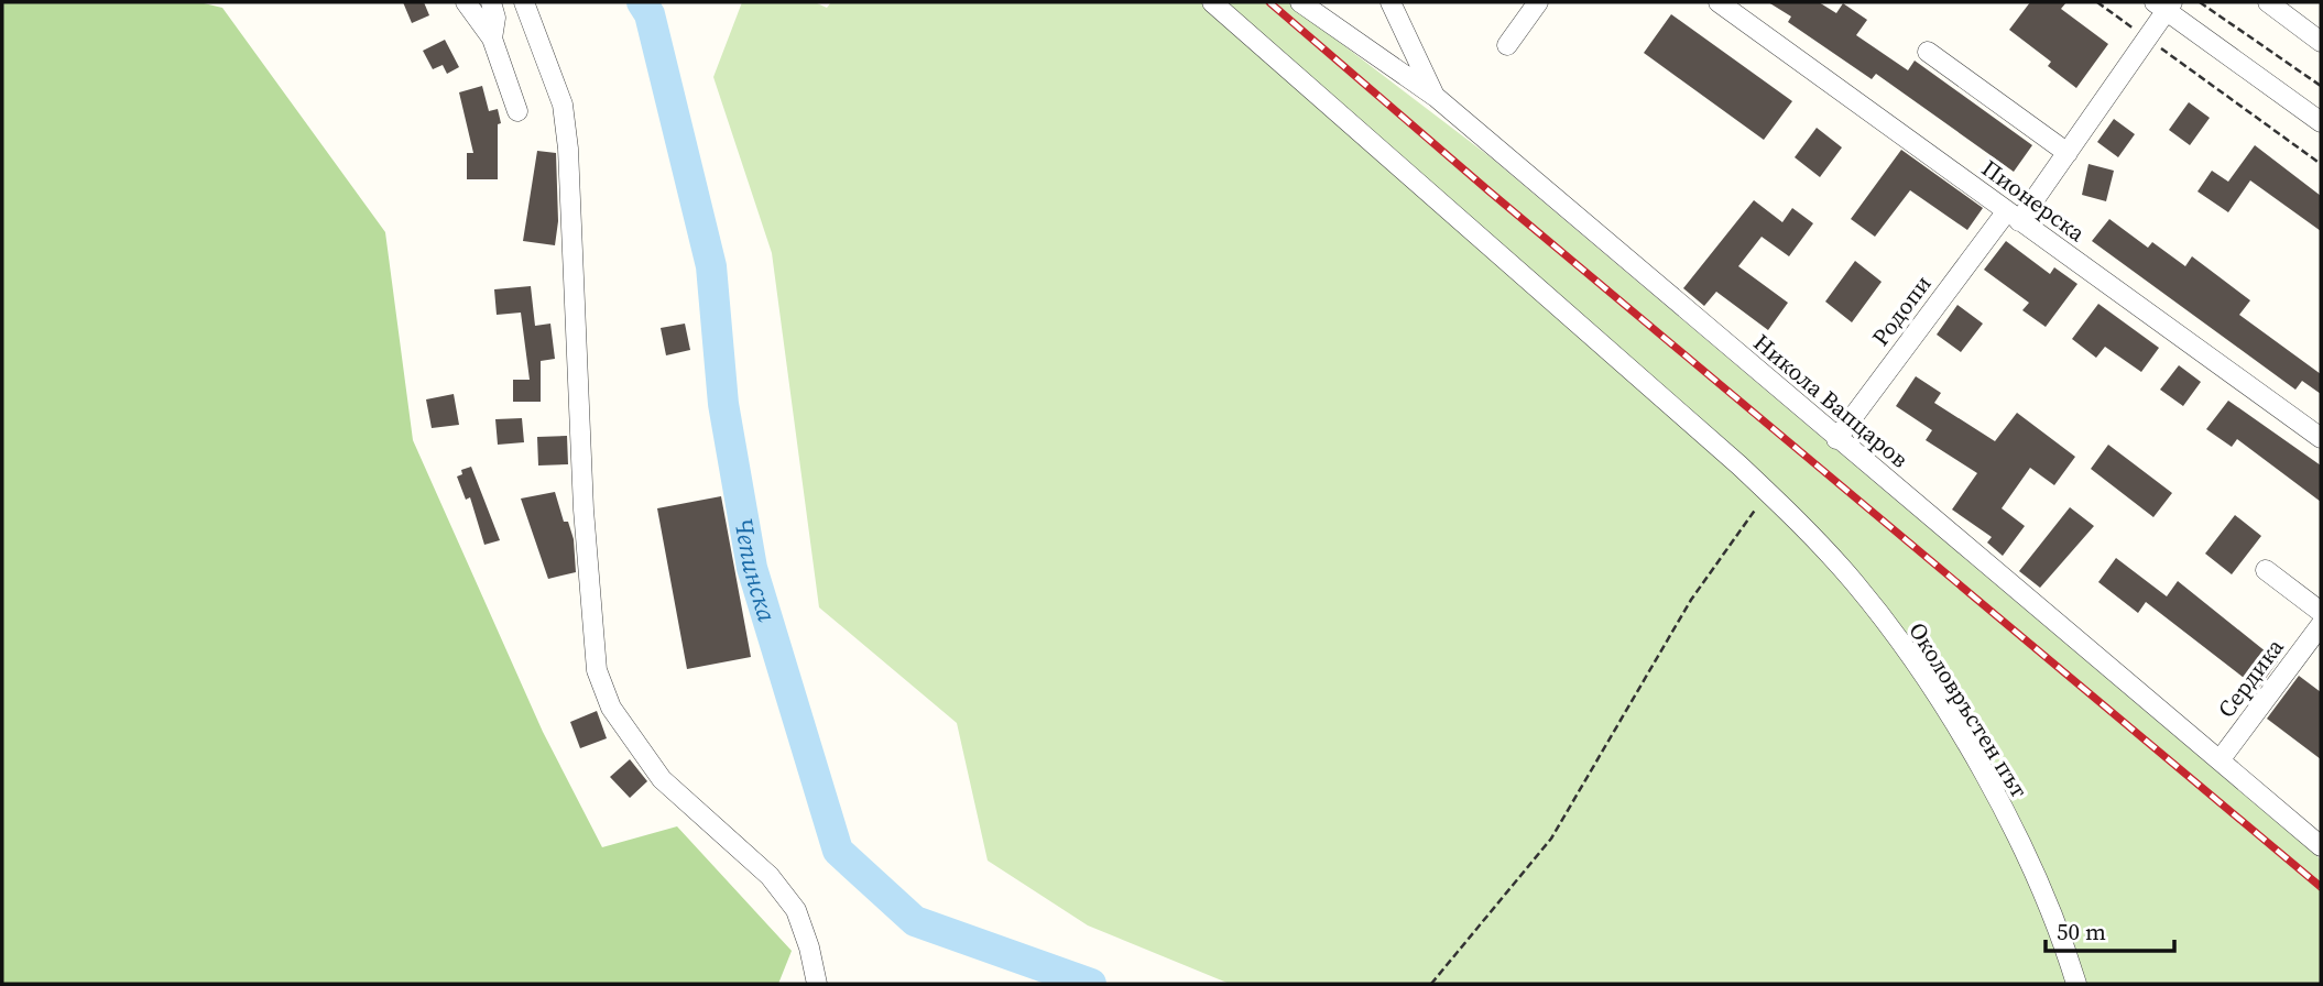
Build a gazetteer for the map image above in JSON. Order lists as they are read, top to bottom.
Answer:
{
  "streets": {
    "street": [
      "Пионерска",
      "Родопи",
      "Никола Вапцаров",
      "Сердика",
      "Околовръстен път"
    ]
  },
  "crossings": [
    ["Пионерска", "Родопи"],
    ["Родопи", "Никола Вапцаров"],
    ["Никола Вапцаров", "Сердика"]
  ],
  "water": ["Чепинска"],
  "scale_bar": "50 m"
}
